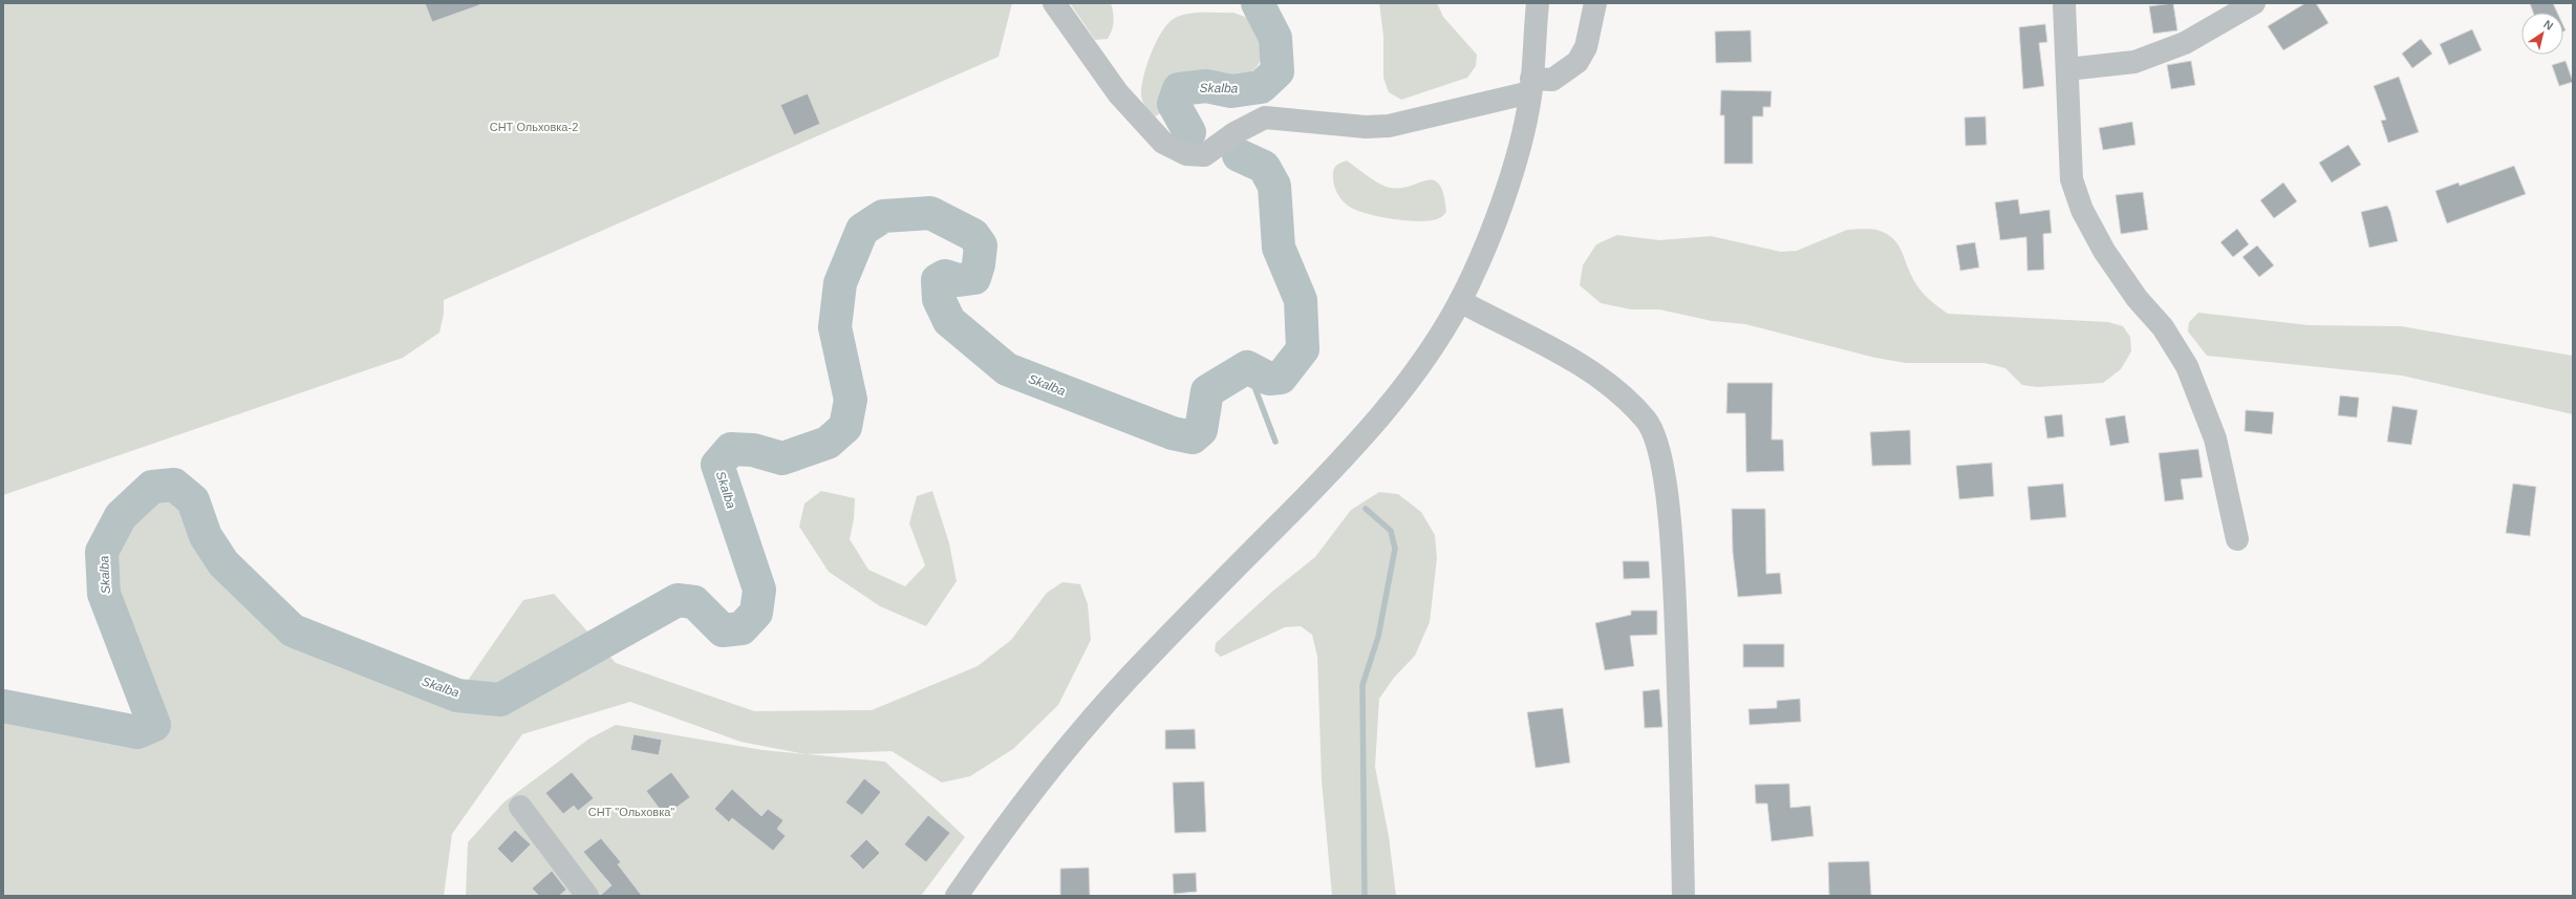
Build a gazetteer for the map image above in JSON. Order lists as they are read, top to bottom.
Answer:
{
  "water": ["Skalba"],
  "parks": ["СНТ Ольховка-2", "СНТ \"Ольховка\""],
  "north": "top right"
}
